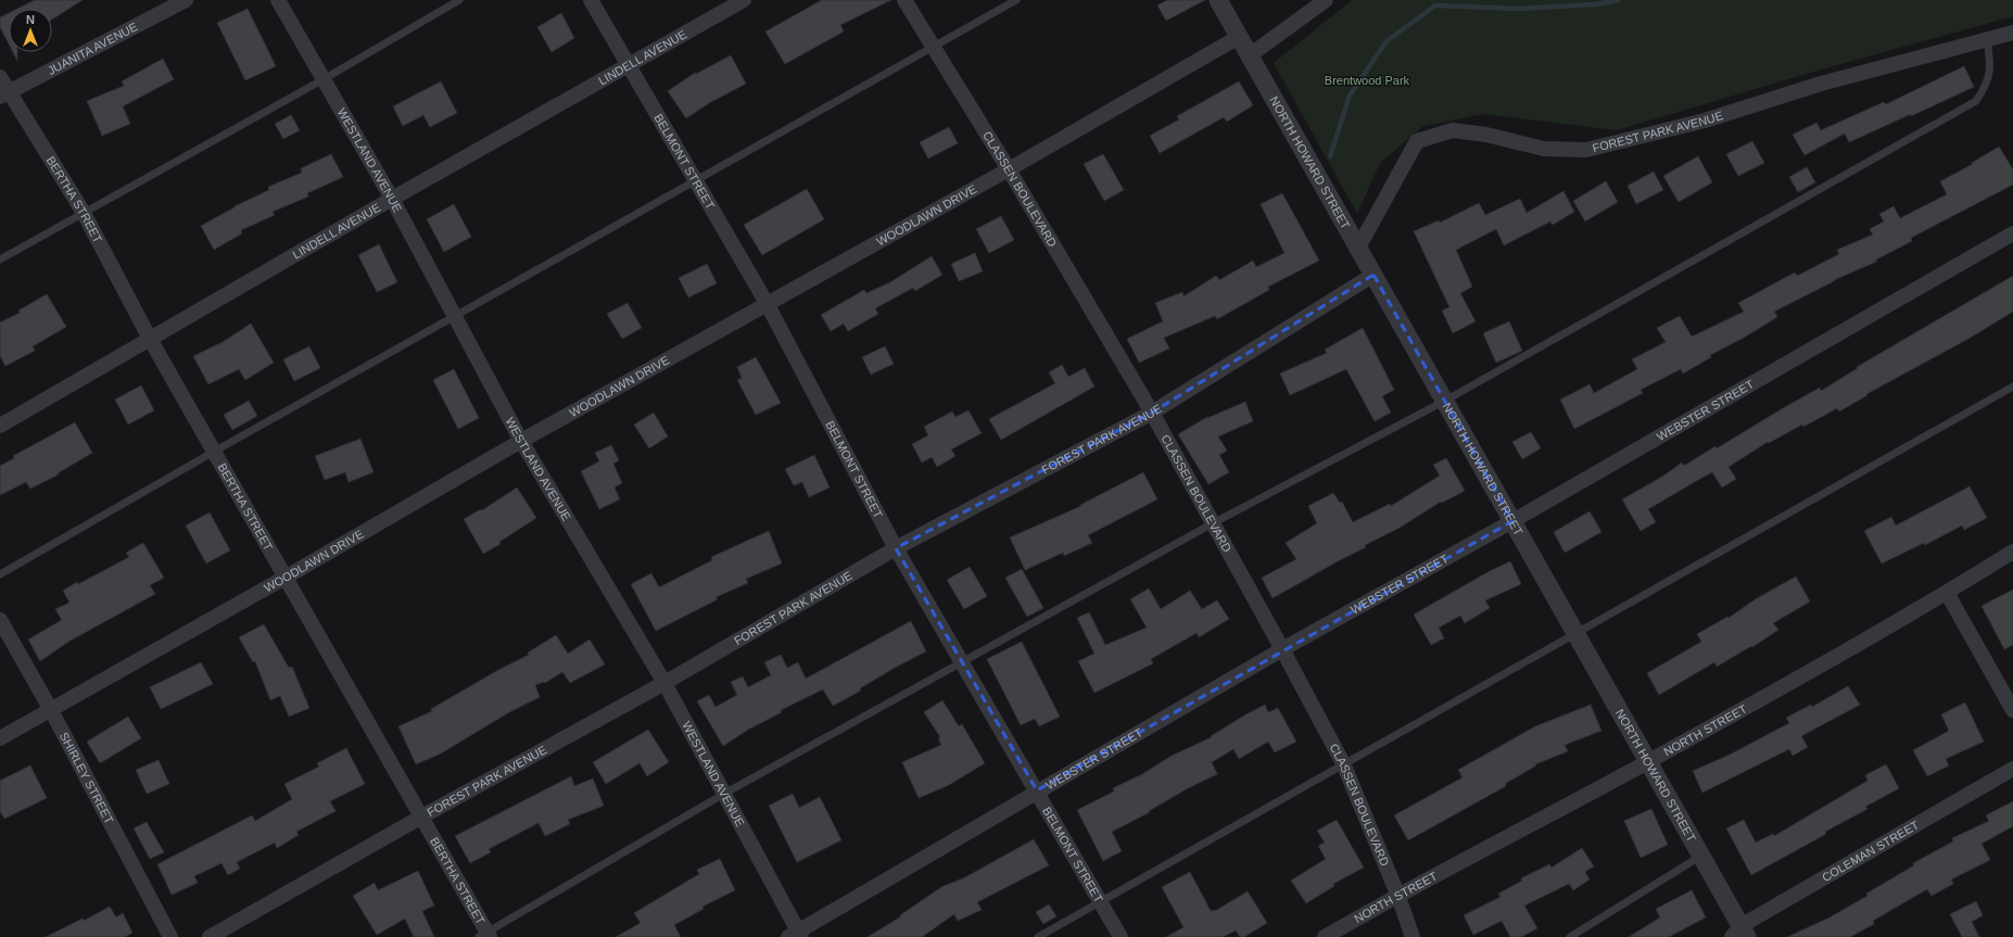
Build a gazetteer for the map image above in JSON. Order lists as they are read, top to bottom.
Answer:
{
  "streets": {
    "street": [
      "JUANITA AVENUE",
      "LINDELL AVENUE",
      "FOREST PARK AVENUE",
      "WESTLAND AVENUE",
      "BELMONT STREET",
      "NORTH HOWARD STREET",
      "CLASSEN BOULEVARD",
      "BERTHA STREET",
      "WOODLAWN DRIVE",
      "WEBSTER STREET",
      "NORTH STREET",
      "SHIRLEY STREET",
      "COLEMAN STREET"
    ]
  },
  "crossings": [
    ["JUANITA AVENUE", "BERTHA STREET"],
    ["LINDELL AVENUE", "WESTLAND AVENUE"],
    ["LINDELL AVENUE", "BELMONT STREET"],
    ["LINDELL AVENUE", "BERTHA STREET"],
    ["FOREST PARK AVENUE", "WESTLAND AVENUE"],
    ["FOREST PARK AVENUE", "BELMONT STREET"],
    ["FOREST PARK AVENUE", "NORTH HOWARD STREET"],
    ["FOREST PARK AVENUE", "CLASSEN BOULEVARD"],
    ["FOREST PARK AVENUE", "BERTHA STREET"],
    ["WESTLAND AVENUE", "WOODLAWN DRIVE"],
    ["WESTLAND AVENUE", "WEBSTER STREET"],
    ["BELMONT STREET", "WOODLAWN DRIVE"],
    ["BELMONT STREET", "WEBSTER STREET"],
    ["NORTH HOWARD STREET", "WOODLAWN DRIVE"],
    ["NORTH HOWARD STREET", "WEBSTER STREET"],
    ["NORTH HOWARD STREET", "NORTH STREET"],
    ["NORTH HOWARD STREET", "COLEMAN STREET"],
    ["CLASSEN BOULEVARD", "WOODLAWN DRIVE"],
    ["CLASSEN BOULEVARD", "WEBSTER STREET"],
    ["CLASSEN BOULEVARD", "NORTH STREET"],
    ["BERTHA STREET", "WOODLAWN DRIVE"],
    ["WOODLAWN DRIVE", "SHIRLEY STREET"]
  ],
  "parks": ["Brentwood Park"],
  "north": "top"
}
